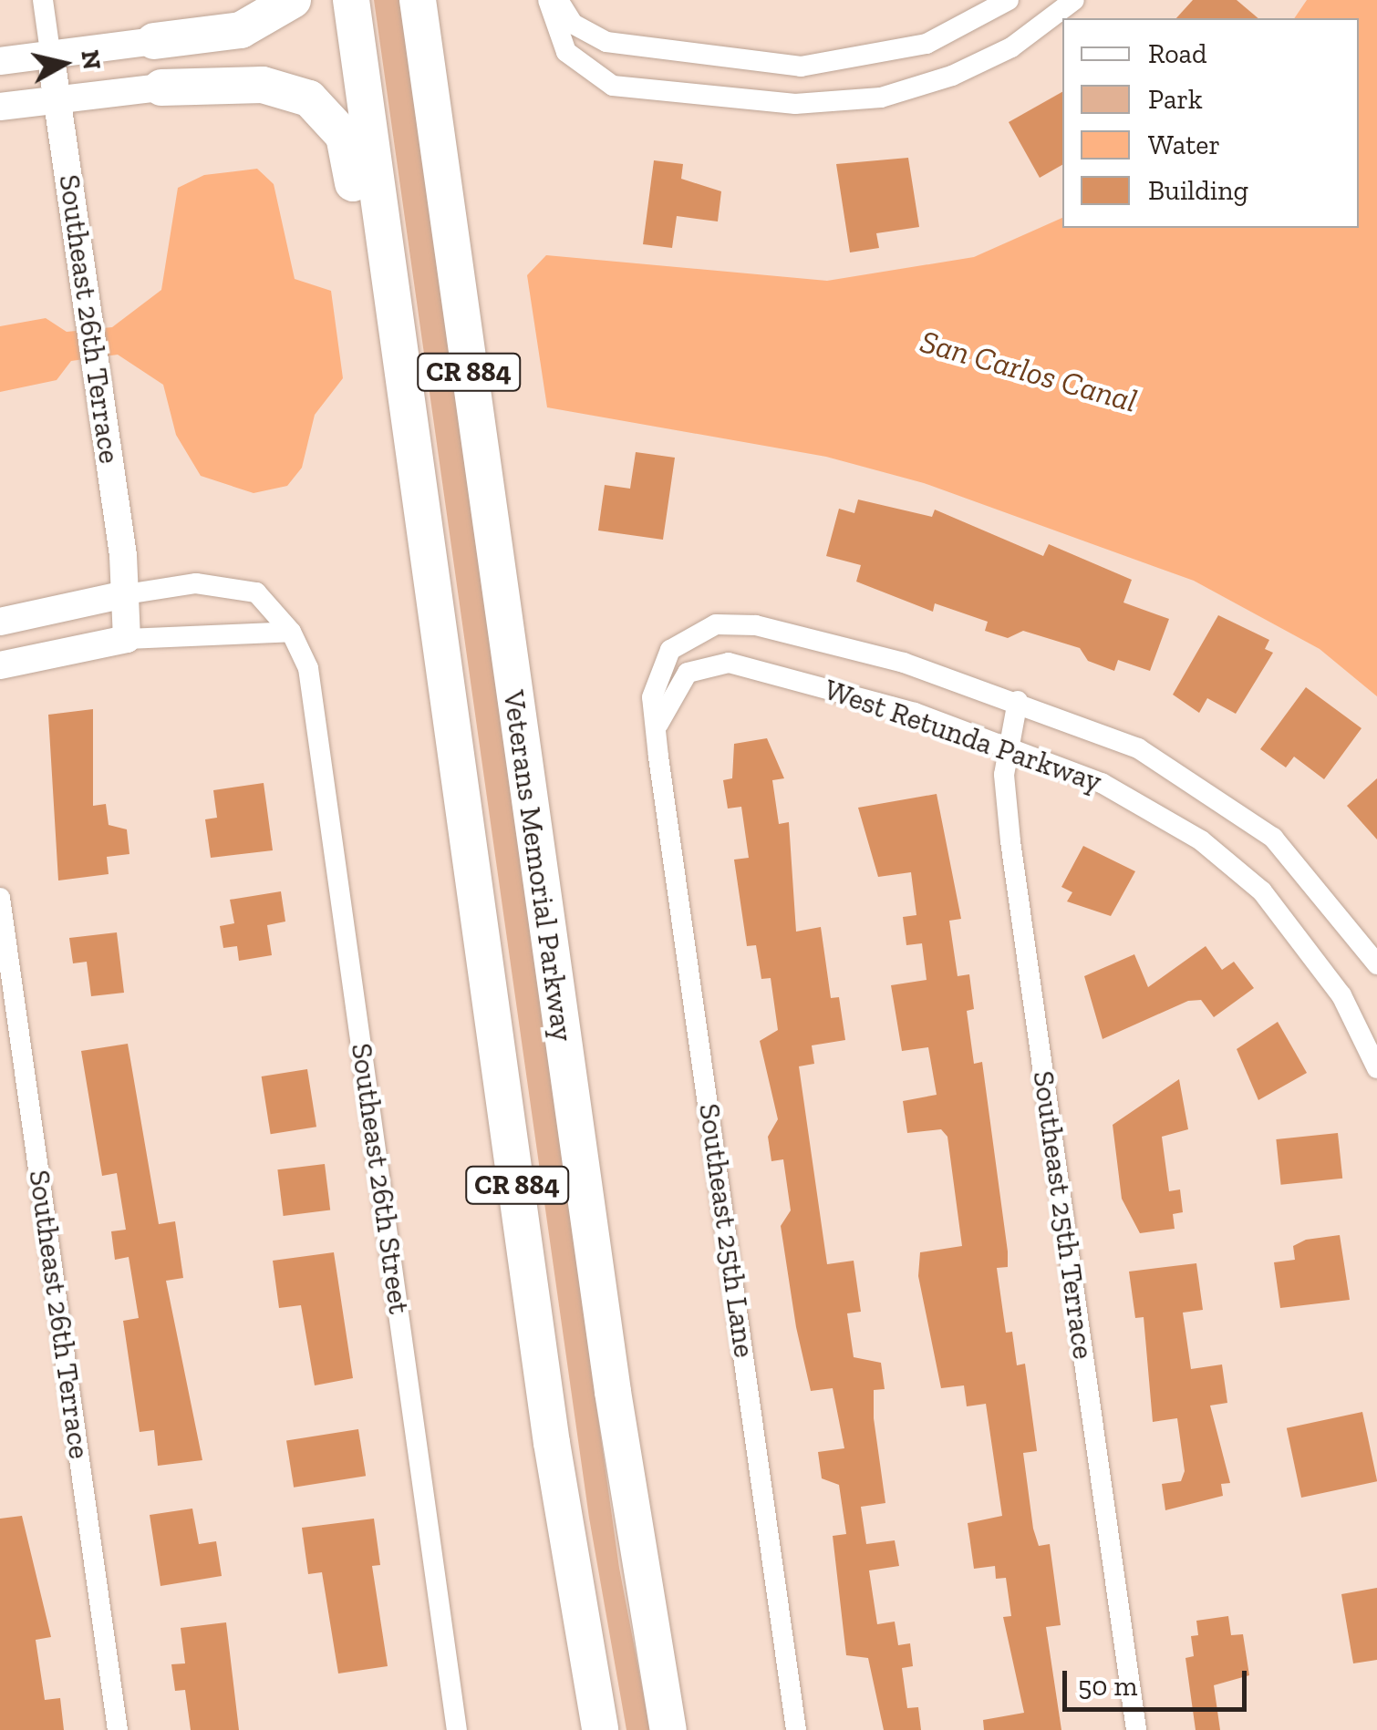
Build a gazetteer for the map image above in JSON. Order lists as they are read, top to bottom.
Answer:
{
  "streets": {
    "highway": ["CR 884", "Veterans Memorial Parkway"],
    "street": [
      "Southeast 26th Terrace",
      "West Retunda Parkway",
      "Southeast 26th Street",
      "Southeast 25th Terrace",
      "Southeast 25th Lane"
    ]
  },
  "crossings": [
    ["Southeast 26th Terrace", "Southeast 26th Street"],
    ["West Retunda Parkway", "Southeast 25th Terrace"],
    ["West Retunda Parkway", "Southeast 25th Lane"]
  ],
  "water": ["San Carlos Canal"],
  "legend": [
    "Road",
    "Park",
    "Water",
    "Building"
  ],
  "scale_bar": "50 m",
  "north": "right"
}
